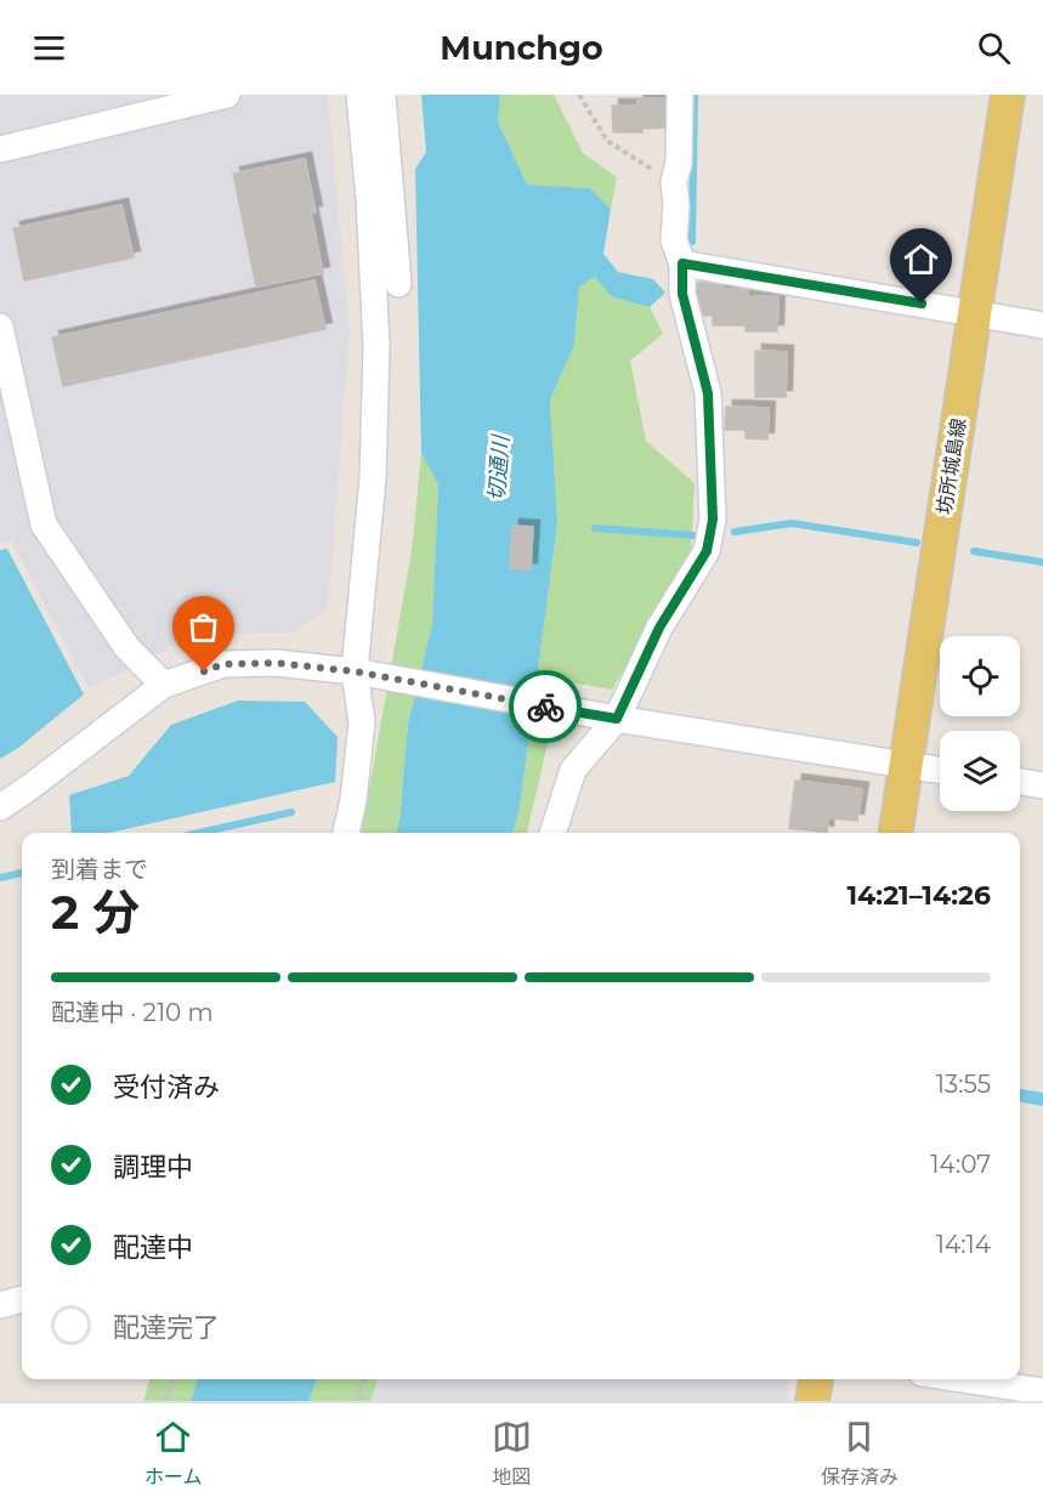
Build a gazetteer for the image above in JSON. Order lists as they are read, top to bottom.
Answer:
{
  "streets": {
    "main road": ["坊所城島線"]
  },
  "water": ["切通川"],
  "page": {
    "header": "Munchgo",
    "heading": ["2 分", "到着まで", "14:21–14:26"],
    "bar": "配達中 · 210 m",
    "list": [
      ["受付済み", "13:55"],
      ["調理中", "14:07"],
      ["配達中", "14:14"],
      "配達完了"
    ],
    "tabs": ["ホーム", "地図", "保存済み"]
  }
}
